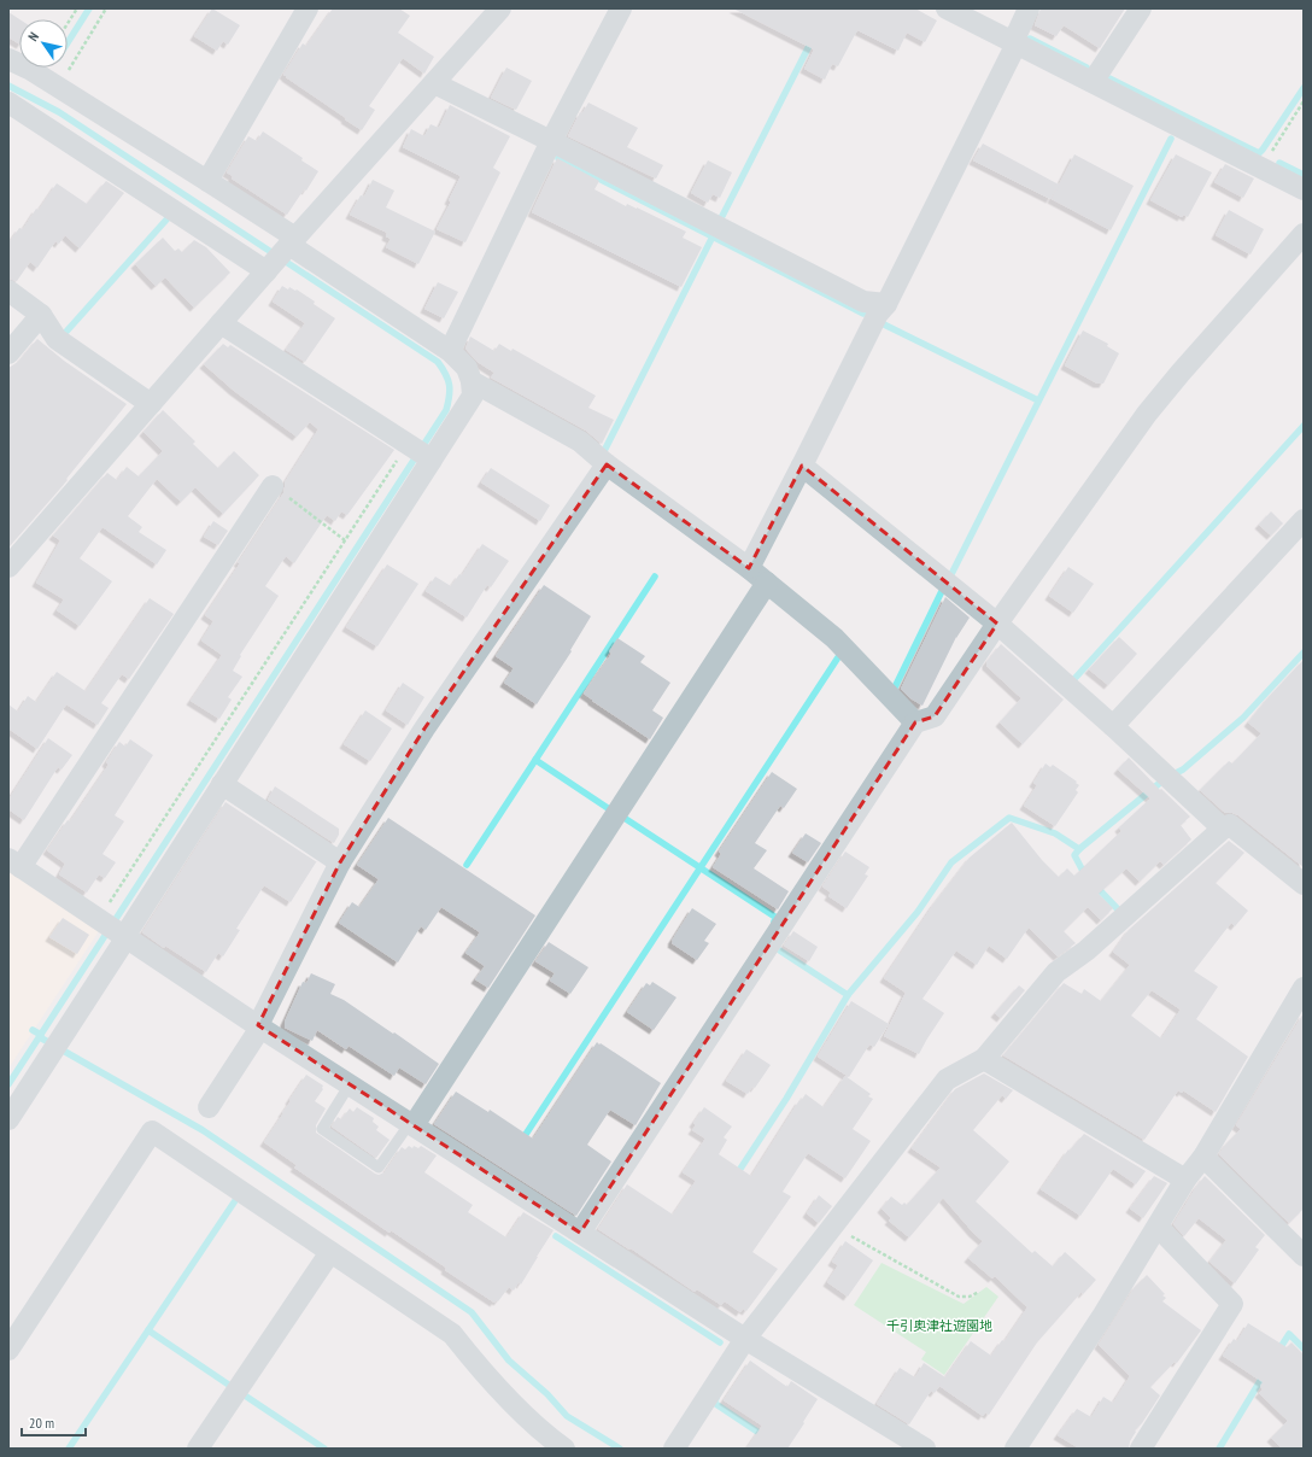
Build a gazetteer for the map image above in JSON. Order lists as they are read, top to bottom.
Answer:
{
  "parks": ["千引奥津社遊園地"],
  "scale_bar": "20 m",
  "north": "top left"
}
